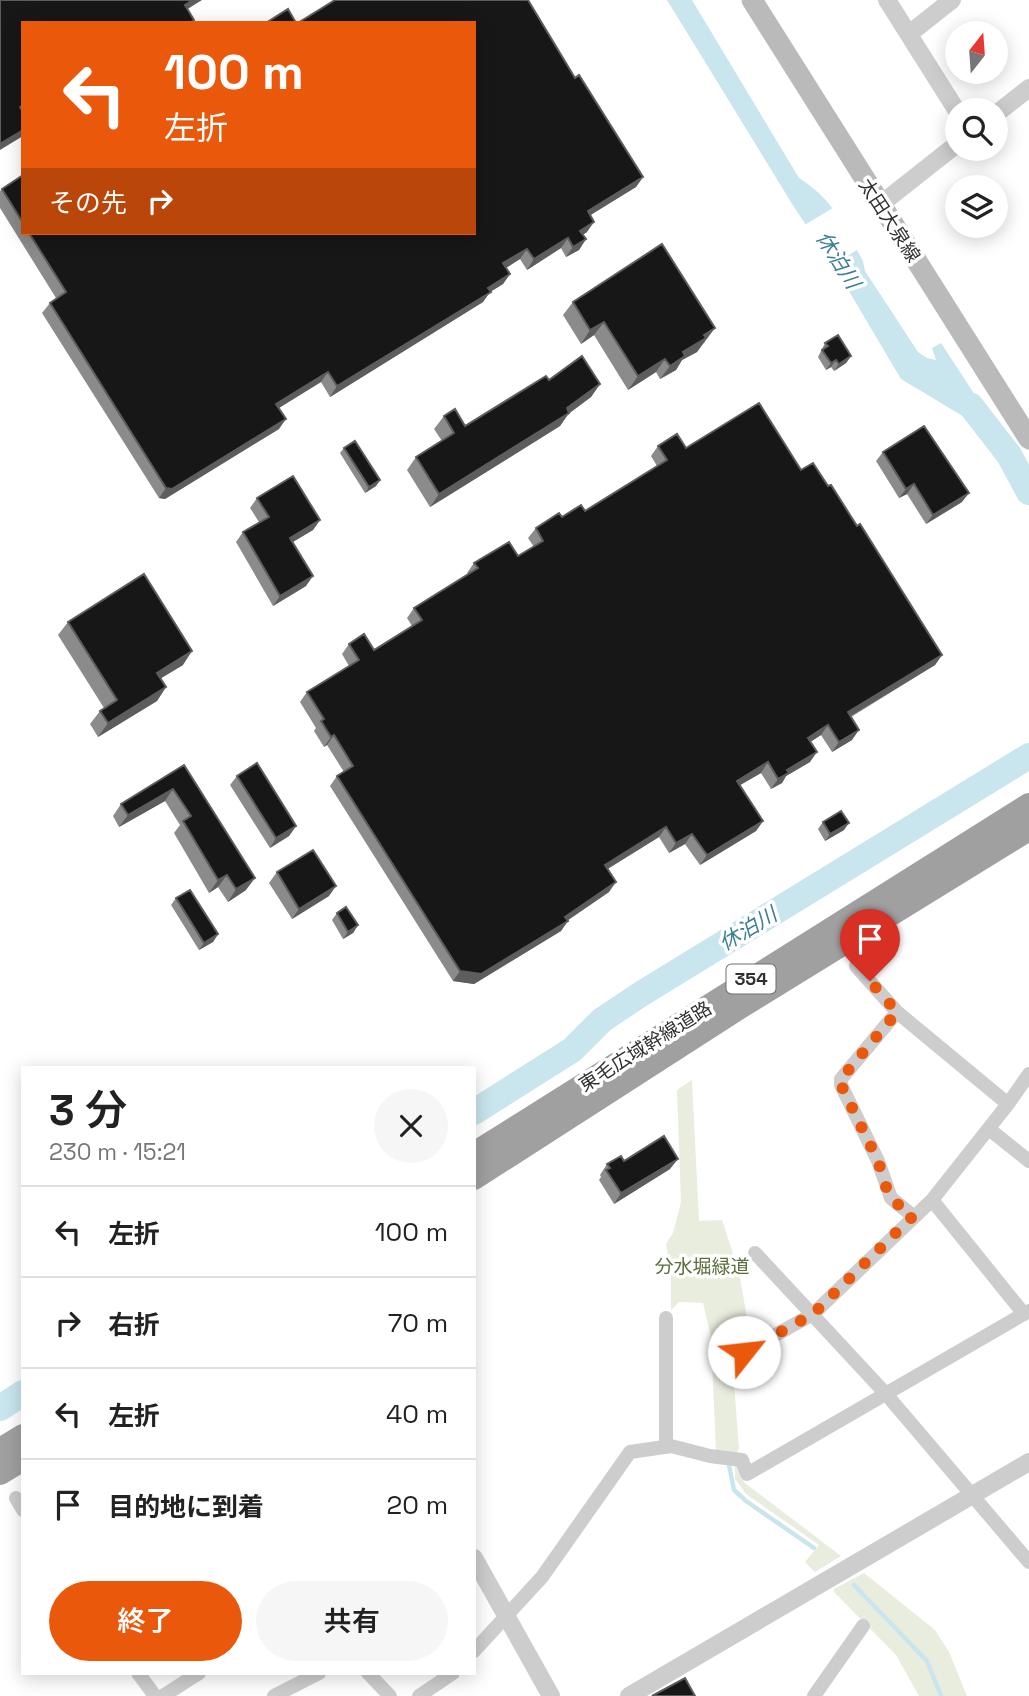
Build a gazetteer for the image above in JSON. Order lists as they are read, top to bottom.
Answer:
{
  "streets": {
    "highway": ["354", "東毛広域幹線道路"],
    "main road": ["太田大泉線"]
  },
  "water": ["休泊川"],
  "parks": ["分水堀緑道"],
  "north": "top",
  "page": {
    "turn": ["100 m", "左折"],
    "then": "その先",
    "heading": ["3 分", "230 m · 15:21"],
    "list": [
      {
        "name": "左折",
        "value": "100 m"
      },
      {
        "name": "右折",
        "value": "70 m"
      },
      {
        "name": "左折",
        "value": "40 m"
      },
      {
        "name": "目的地に到着",
        "value": "20 m"
      }
    ],
    "buttons": ["終了", "共有"]
  }
}
